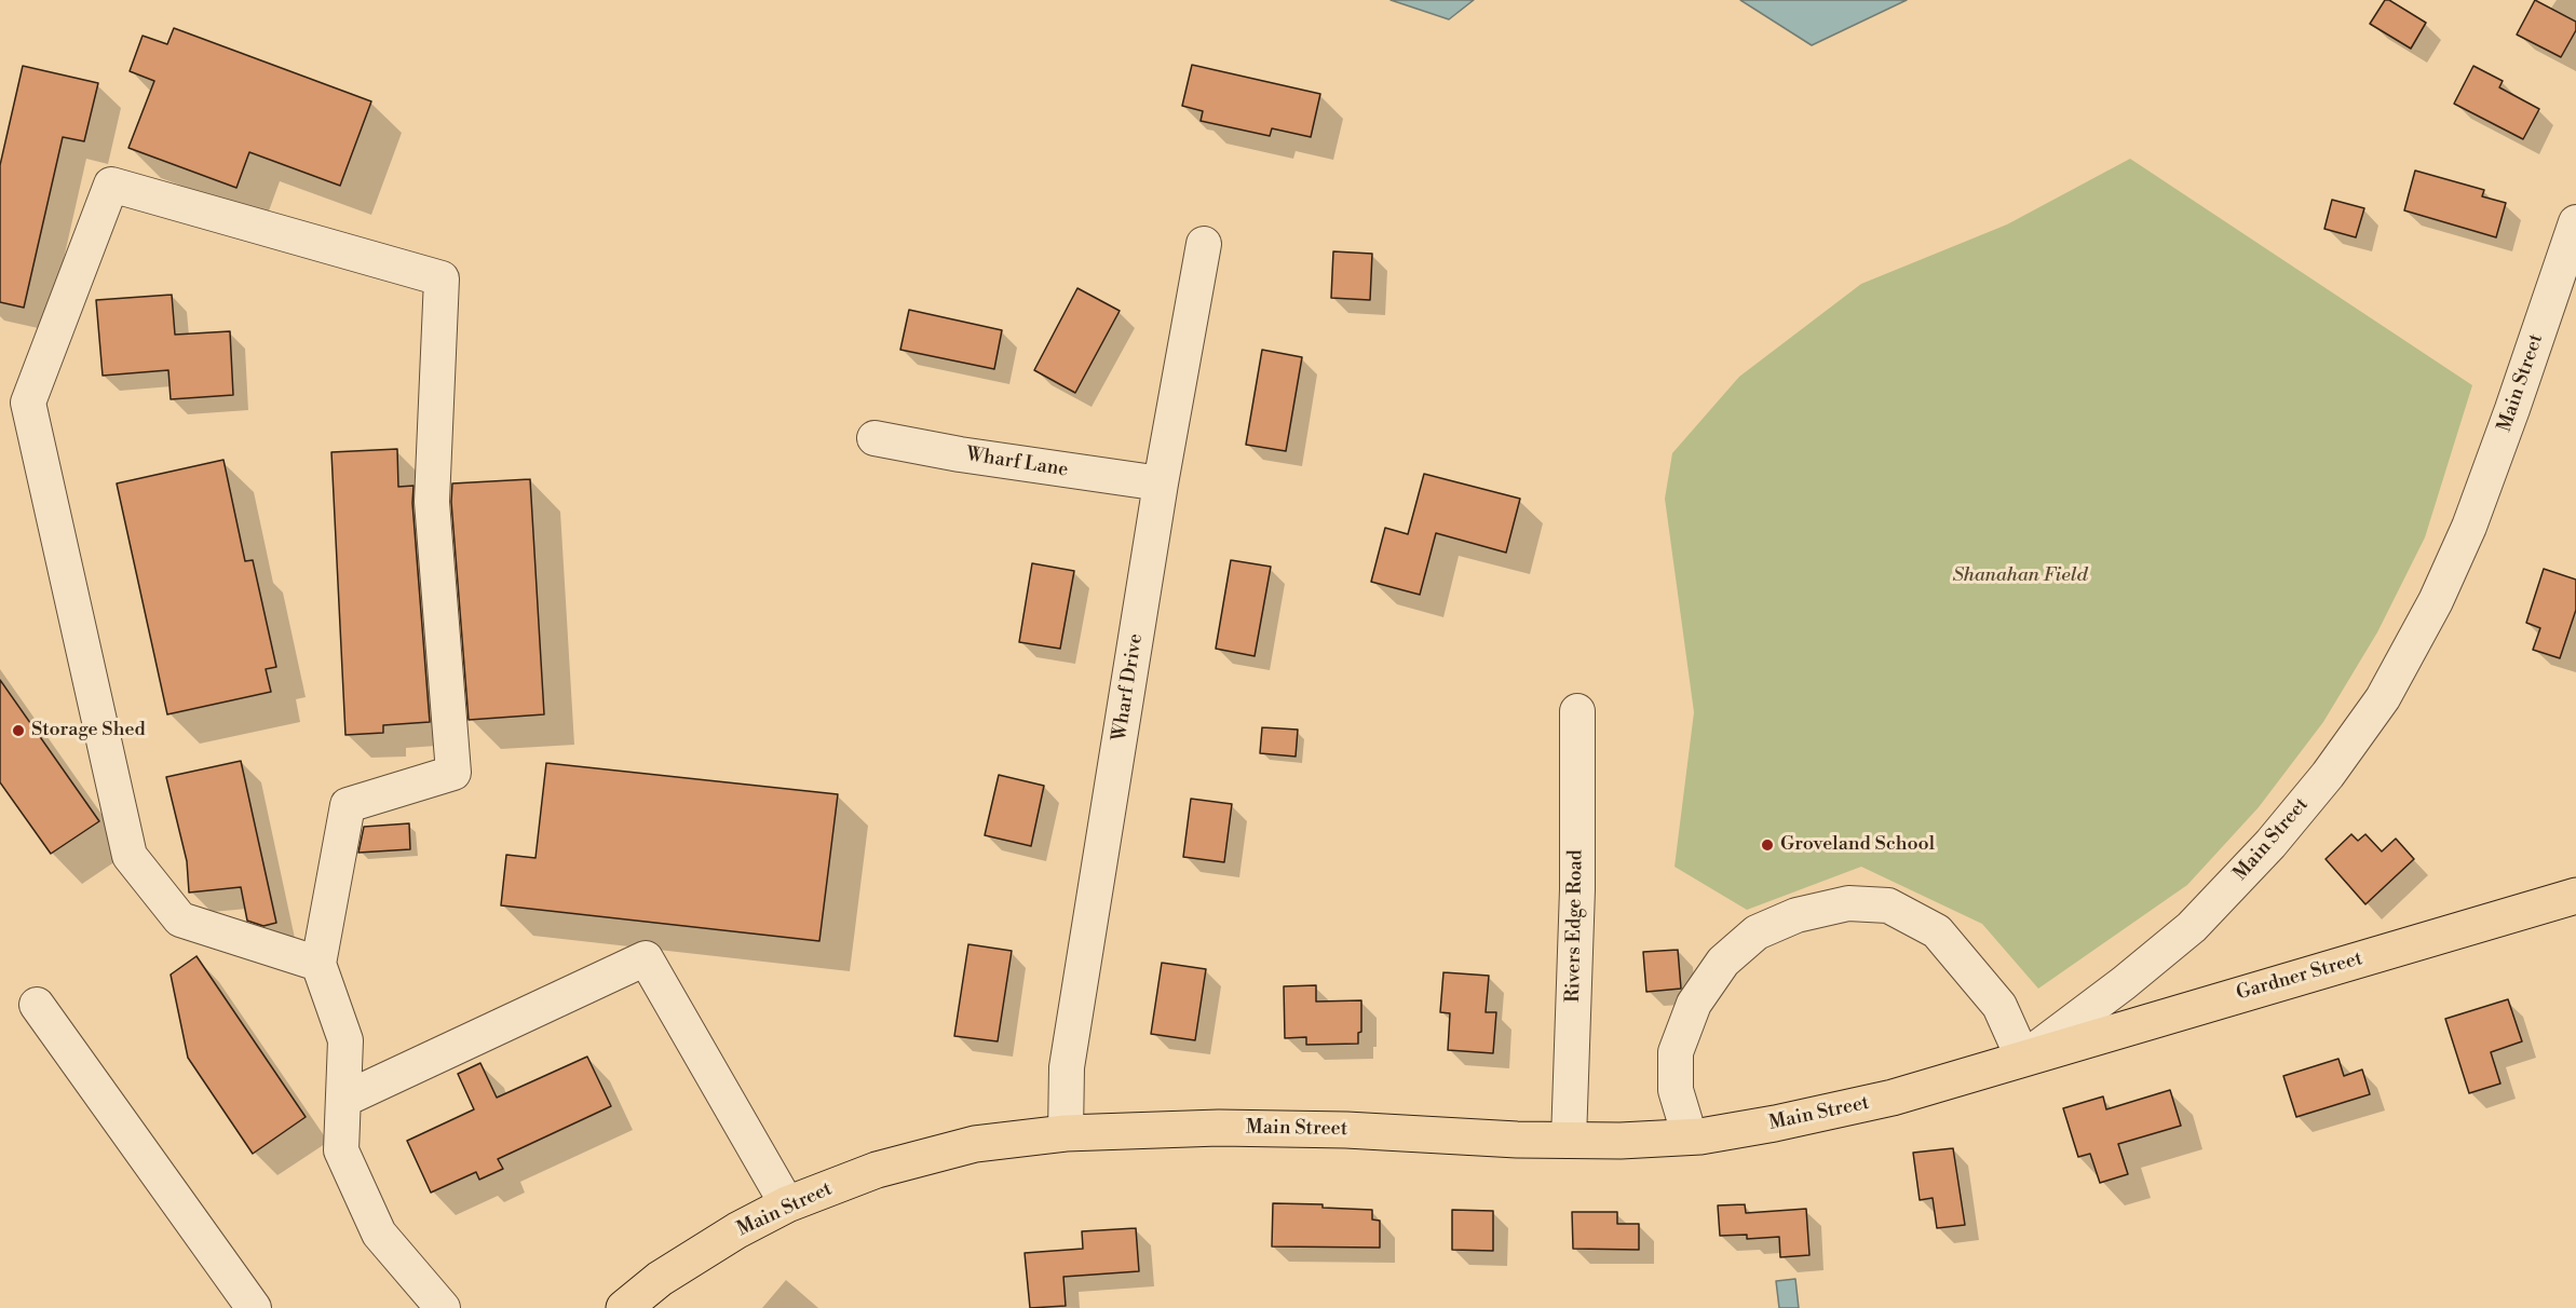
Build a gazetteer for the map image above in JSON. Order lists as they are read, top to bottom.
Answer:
{
  "streets": {
    "main road": ["Main Street", "Gardner Street"],
    "street": ["Wharf Lane", "Wharf Drive", "Rivers Edge Road"]
  },
  "crossings": [
    ["Main Street", "Wharf Drive"],
    ["Main Street", "Rivers Edge Road"],
    ["Main Street", "Gardner Street"],
    ["Wharf Lane", "Wharf Drive"]
  ],
  "parks": ["Shanahan Field"],
  "places": ["Storage Shed", "Groveland School"]
}
